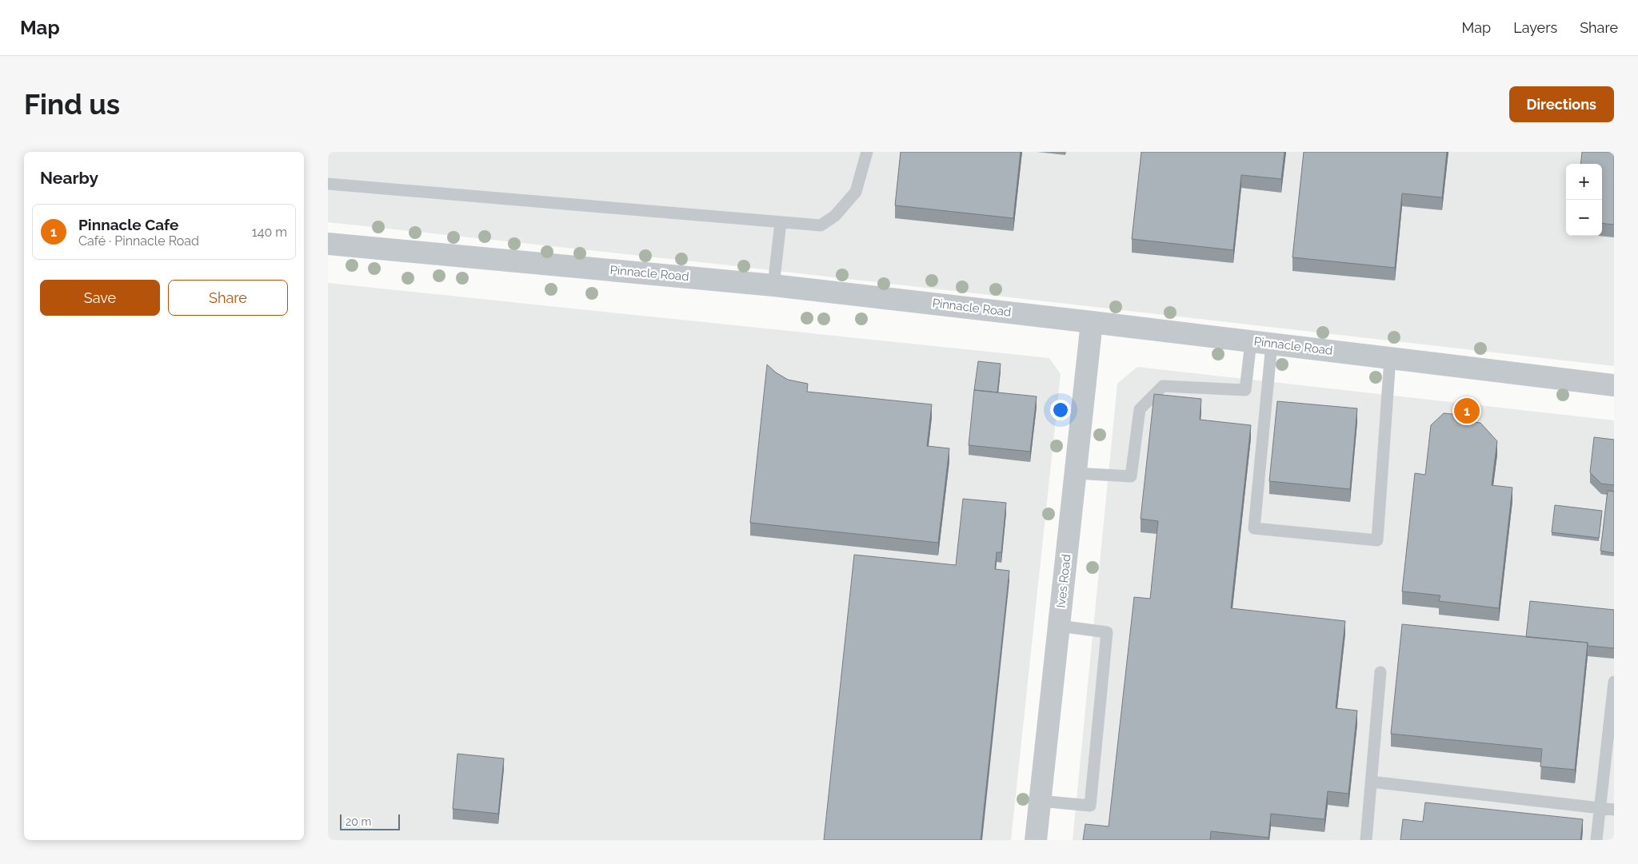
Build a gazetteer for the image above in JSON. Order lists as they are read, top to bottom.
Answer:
{
  "streets": {
    "street": ["Pinnacle Road", "Ives Road"]
  },
  "crossings": [
    ["Pinnacle Road", "Ives Road"]
  ],
  "scale_bar": "20 m",
  "page": {
    "header": "Map",
    "nav": ["Map", "Layers", "Share"],
    "buttons": [
      "Directions",
      ["Save", "Share"]
    ],
    "title": "Find us",
    "heading": "Nearby",
    "map_buttons": ["+", "−"],
    "list": [
      {
        "mark": "1",
        "name": "Pinnacle Cafe",
        "note": "Café · Pinnacle Road",
        "value": "140 m"
      }
    ],
    "pins": "1",
    "scale": "20 m"
  }
}
